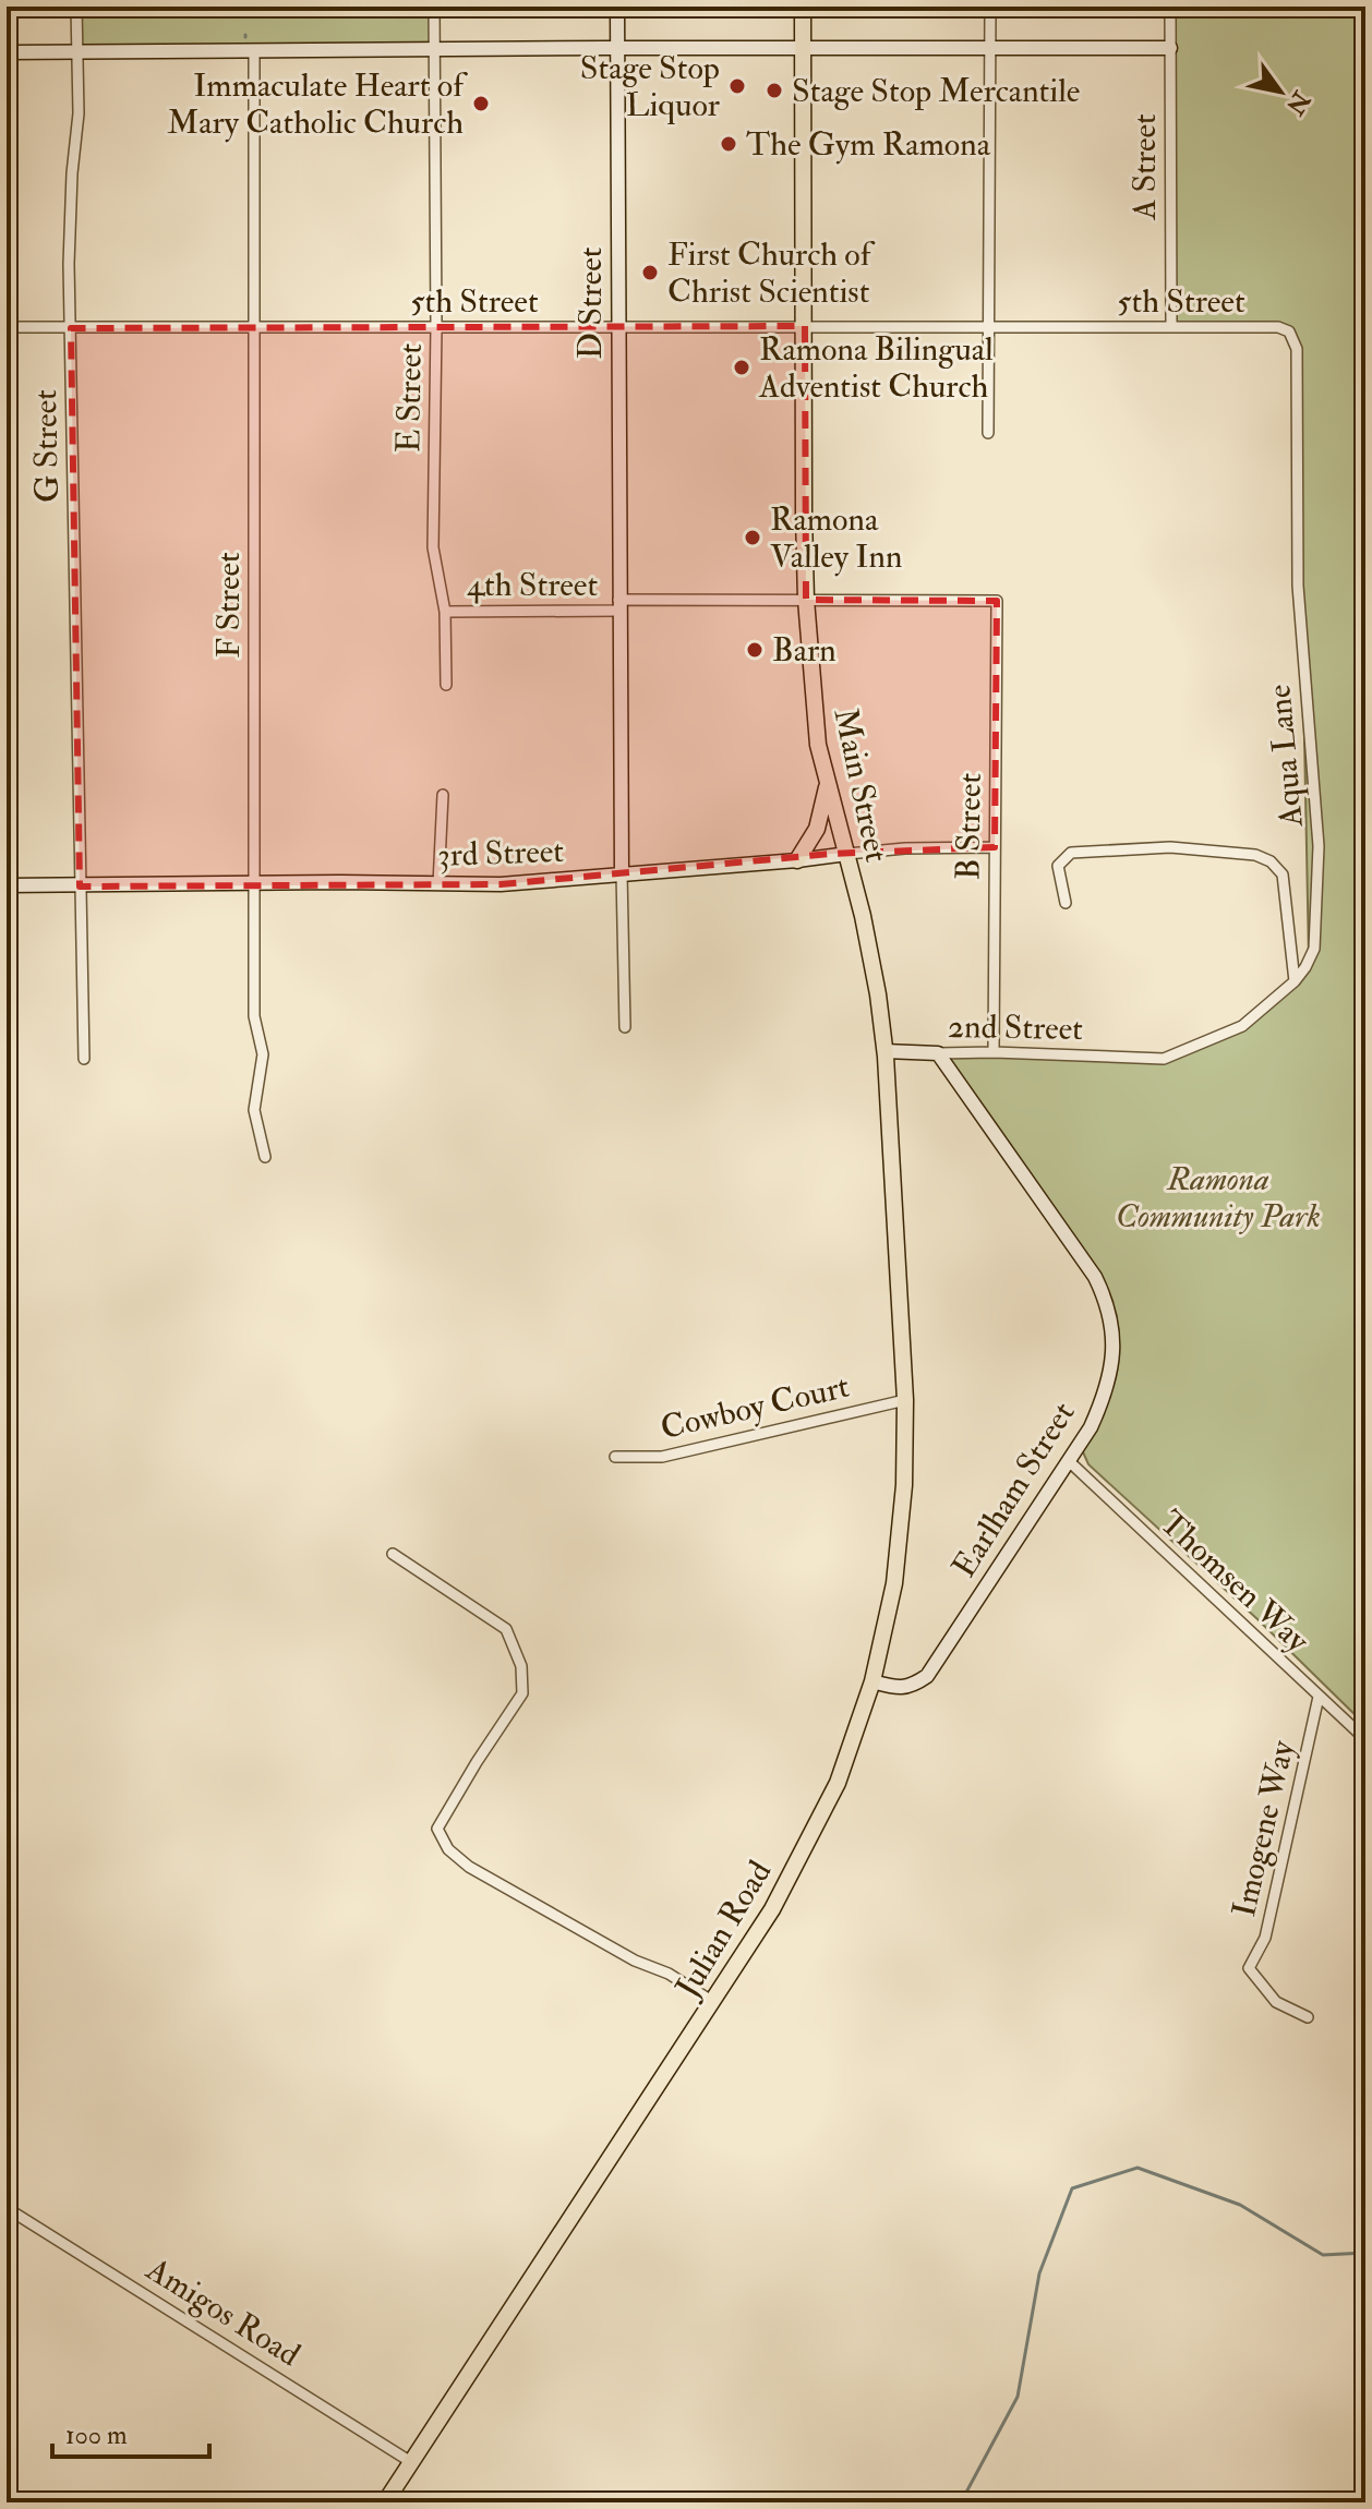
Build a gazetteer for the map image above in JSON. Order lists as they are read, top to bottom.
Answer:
{
  "streets": {
    "main road": ["Main Street", "Julian Road"],
    "street": [
      "A Street",
      "5th Street",
      "D Street",
      "E Street",
      "G Street",
      "4th Street",
      "F Street",
      "Aqua Lane",
      "B Street",
      "3rd Street",
      "2nd Street",
      "Cowboy Court",
      "Earlham Street",
      "Thomsen Way",
      "Imogene Way",
      "Amigos Road"
    ]
  },
  "crossings": [
    ["A Street", "5th Street"],
    ["5th Street", "D Street"],
    ["5th Street", "E Street"],
    ["5th Street", "G Street"],
    ["5th Street", "F Street"],
    ["5th Street", "Aqua Lane"],
    ["5th Street", "Main Street"],
    ["D Street", "4th Street"],
    ["D Street", "3rd Street"],
    ["E Street", "4th Street"],
    ["G Street", "3rd Street"],
    ["4th Street", "Main Street"],
    ["4th Street", "B Street"],
    ["F Street", "3rd Street"],
    ["Aqua Lane", "2nd Street"],
    ["Main Street", "3rd Street"],
    ["Main Street", "2nd Street"],
    ["Main Street", "Julian Road"],
    ["B Street", "3rd Street"],
    ["B Street", "2nd Street"],
    ["2nd Street", "Earlham Street"],
    ["Cowboy Court", "Julian Road"],
    ["Earlham Street", "Thomsen Way"],
    ["Earlham Street", "Julian Road"],
    ["Thomsen Way", "Imogene Way"],
    ["Julian Road", "Amigos Road"]
  ],
  "parks": ["Ramona Community Park"],
  "places": [
    "Stage Stop Liquor",
    "Stage Stop Mercantile",
    "Immaculate Heart of Mary Catholic Church",
    "The Gym Ramona",
    "First Church of Christ Scientist",
    "Ramona Bilingual Adventist Church",
    "Ramona Valley Inn",
    "Barn"
  ],
  "scale_bar": "100 m",
  "north": "bottom right"
}
